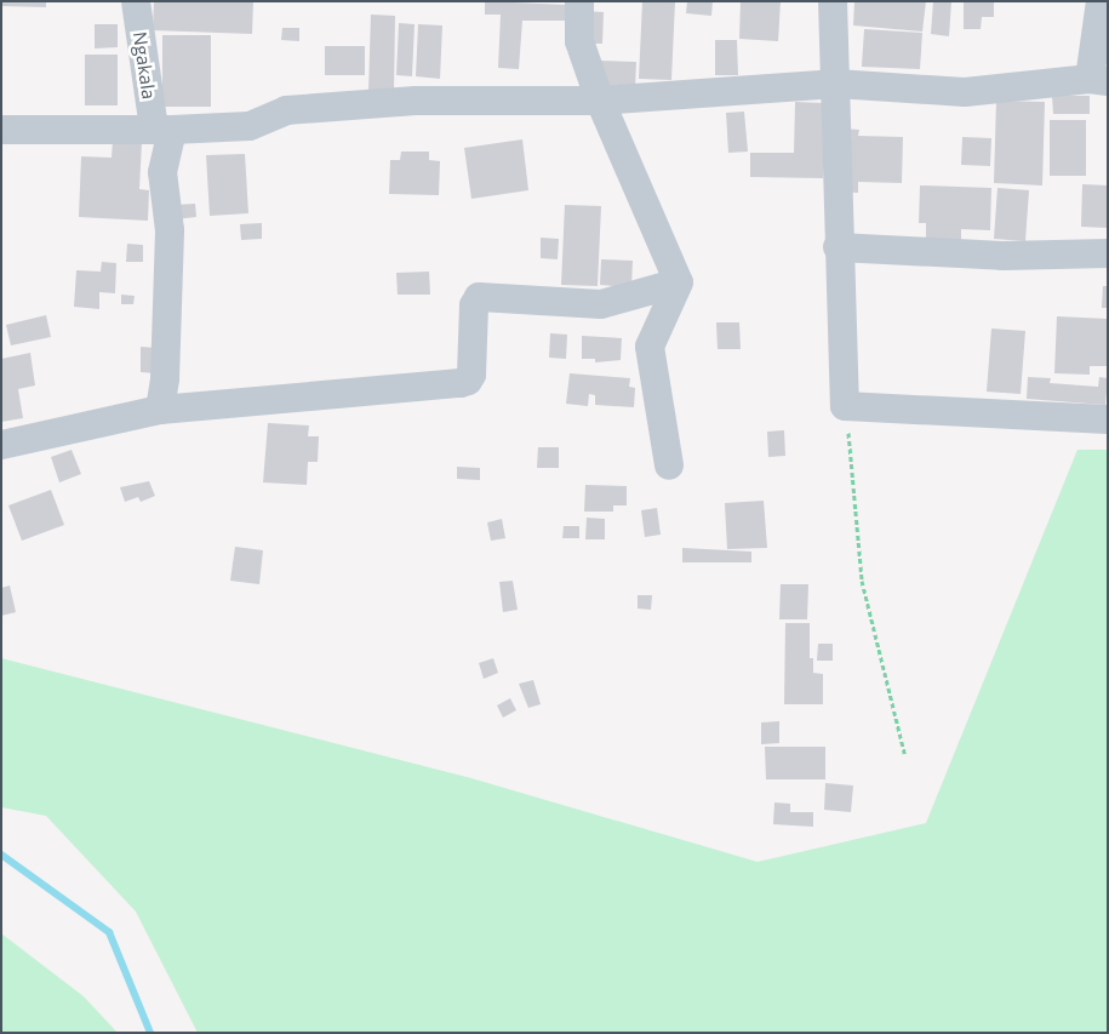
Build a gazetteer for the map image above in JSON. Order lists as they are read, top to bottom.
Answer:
{
  "streets": {
    "street": ["Ngakala"]
  }
}
